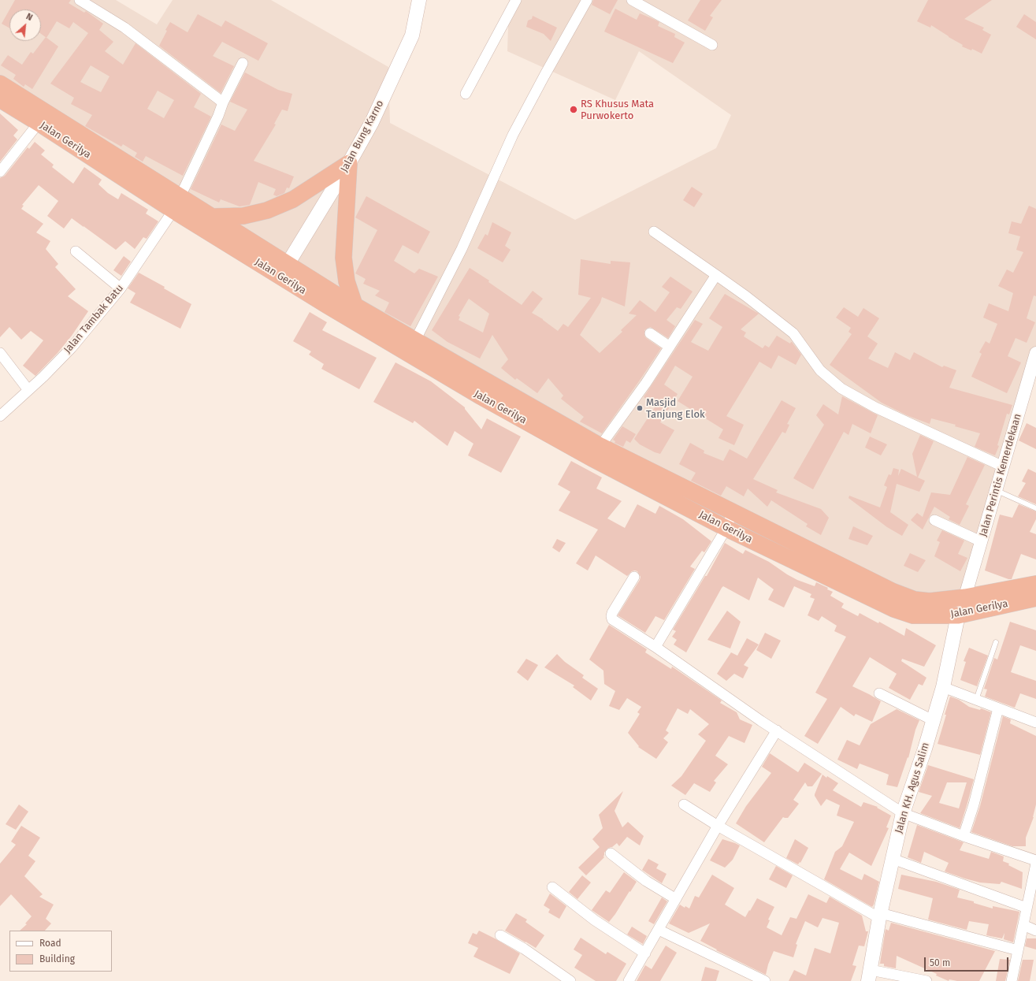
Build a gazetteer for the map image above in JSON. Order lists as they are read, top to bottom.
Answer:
{
  "streets": {
    "highway": ["Jalan Gerilya"],
    "main road": ["Jalan Bung Karno", "Jalan KH. Agus Salim"],
    "street": ["Jalan Tambak Batu", "Jalan Perintis Kemerdekaan"]
  },
  "crossings": [
    ["Jalan Bung Karno", "Jalan Gerilya"],
    ["Jalan Gerilya", "Jalan Tambak Batu"],
    ["Jalan Gerilya", "Jalan Perintis Kemerdekaan"],
    ["Jalan Gerilya", "Jalan KH. Agus Salim"],
    ["Jalan Perintis Kemerdekaan", "Jalan KH. Agus Salim"]
  ],
  "places": ["RS Khusus Mata Purwokerto", "Masjid Tanjung Elok"],
  "legend": ["Road", "Building"],
  "scale_bar": "50 m",
  "north": "top right"
}
